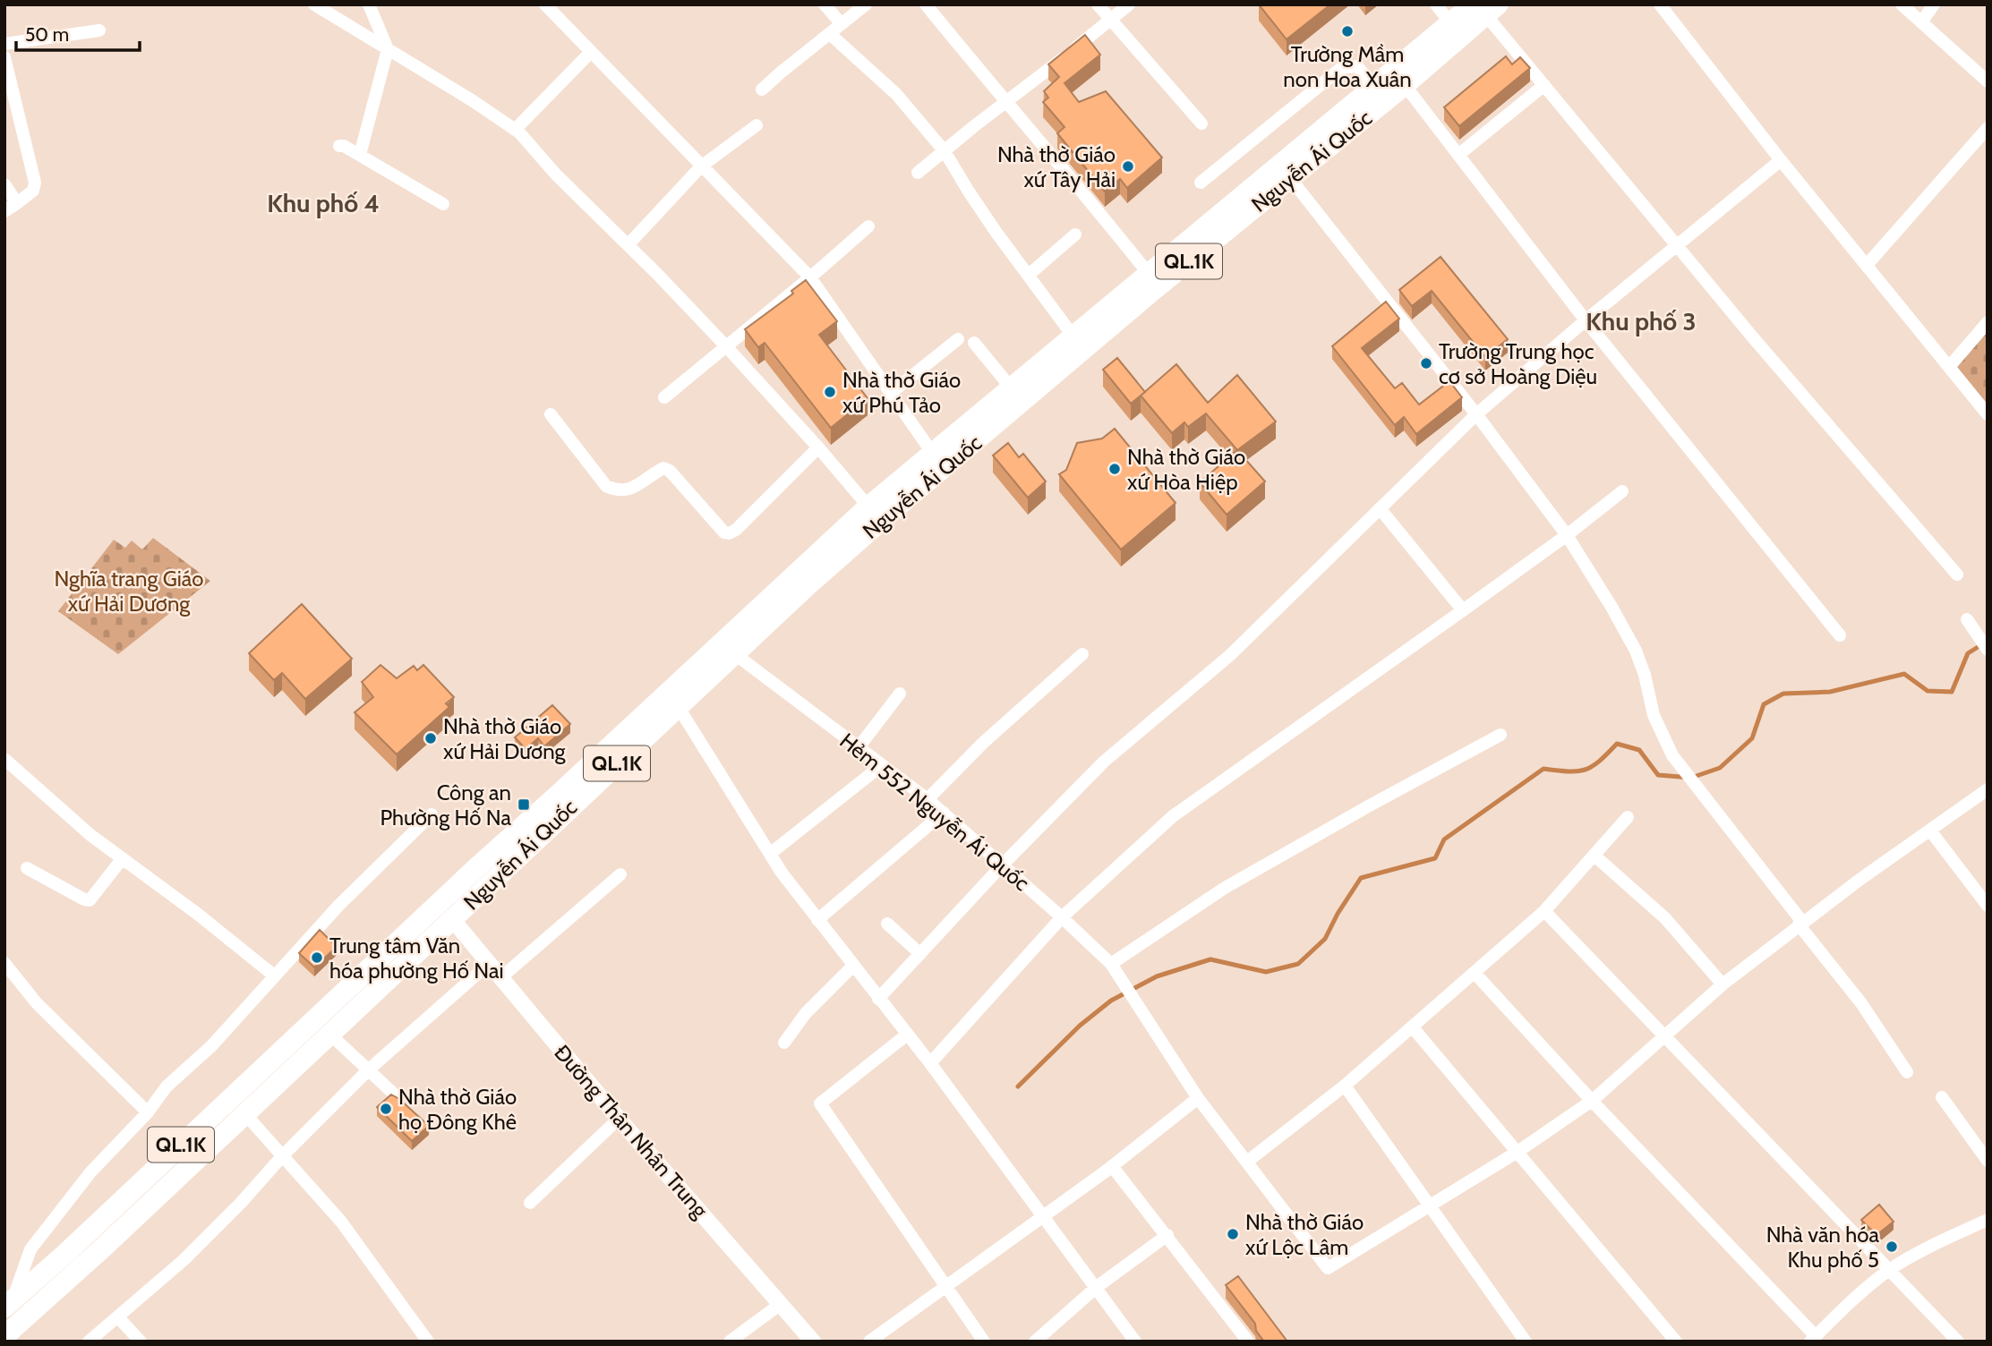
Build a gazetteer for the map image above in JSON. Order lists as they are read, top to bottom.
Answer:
{
  "streets": {
    "main road": ["Nguyễn Ái Quốc", "QL.1K"],
    "street": ["Hẻm 552 Nguyễn Ái Quốc", "Đường Thân Nhân Trung"]
  },
  "crossings": [
    ["Nguyễn Ái Quốc", "QL.1K"],
    ["Nguyễn Ái Quốc", "Hẻm 552 Nguyễn Ái Quốc"],
    ["Nguyễn Ái Quốc", "Đường Thân Nhân Trung"]
  ],
  "districts": ["Khu phố 4", "Khu phố 3"],
  "parks": ["Nghĩa trang Giáo xứ Hải Dương"],
  "places": {
    "other": [
      "Trường Mầm non Hoa Xuân",
      "Nhà thờ Giáo xứ Tây Hải",
      "Trường Trung học cơ sở Hoàng Diệu",
      "Nhà thờ Giáo xứ Phú Tảo",
      "Nhà thờ Giáo xứ Hòa Hiệp",
      "Nhà thờ Giáo xứ Hải Dương",
      "Trung tâm Văn hóa phường Hố Nai",
      "Nhà thờ Giáo họ Đông Khê",
      "Nhà thờ Giáo xứ Lộc Lâm",
      "Nhà văn hóa Khu phố 5"
    ],
    "transit": ["Công an Phường Hố Na"]
  },
  "scale_bar": "50 m"
}
